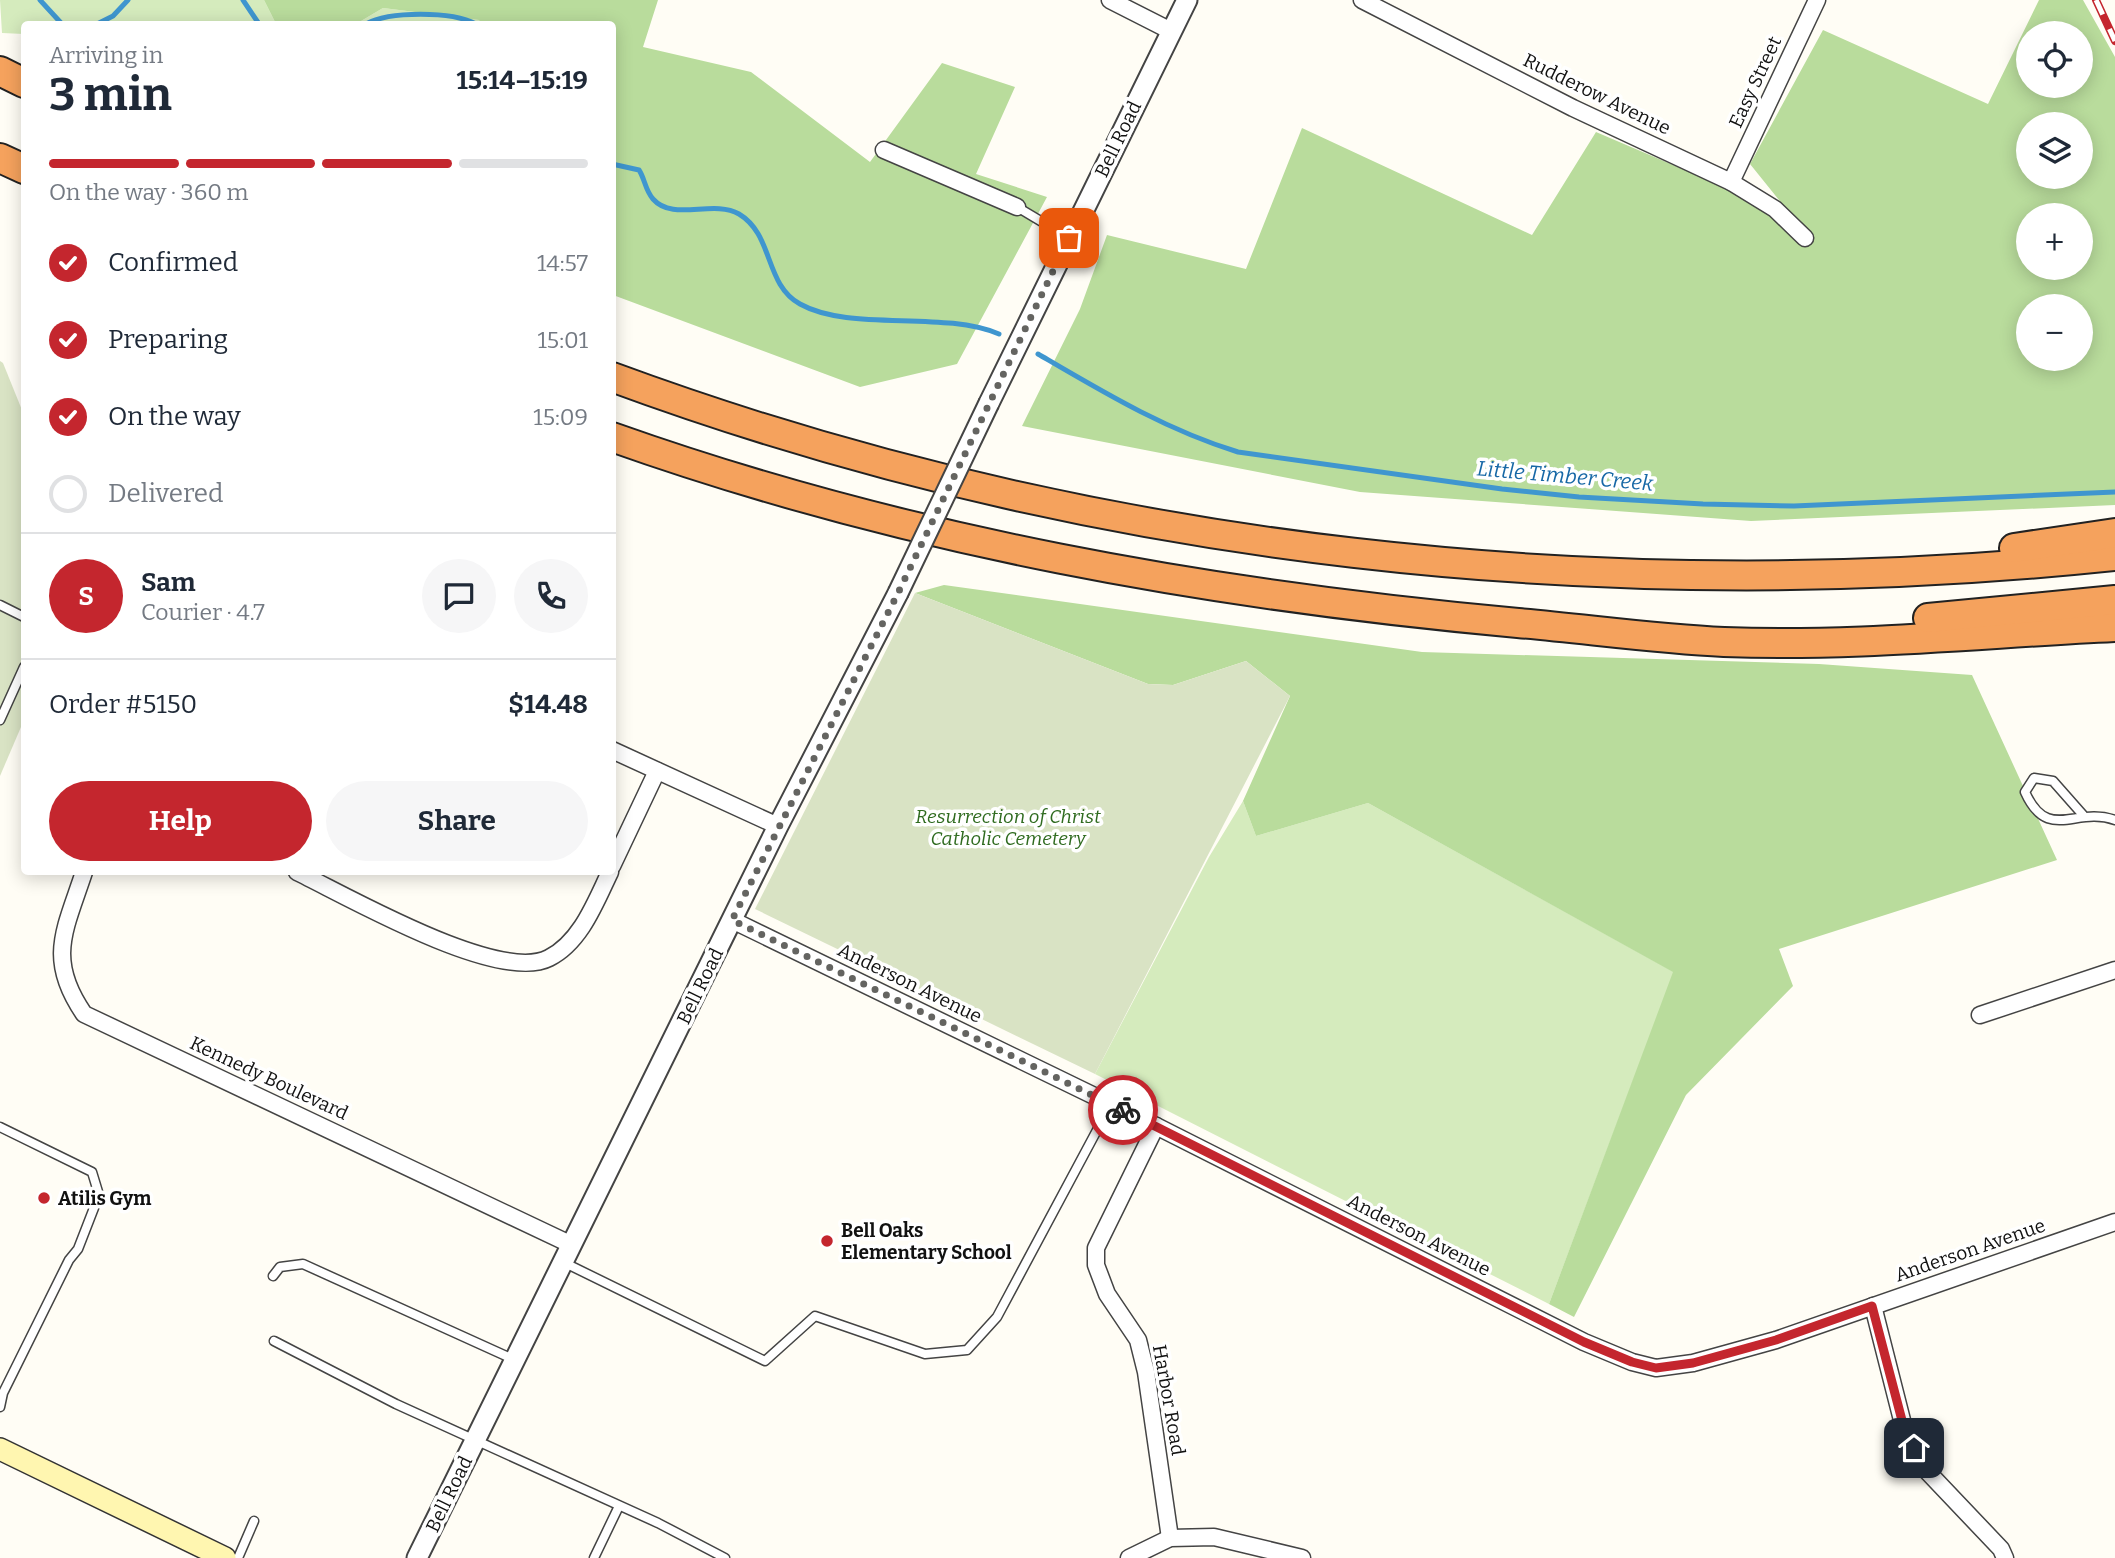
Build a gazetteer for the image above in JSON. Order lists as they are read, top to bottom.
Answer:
{
  "streets": {
    "street": [
      "Easy Street",
      "Rudderow Avenue",
      "Bell Road",
      "Anderson Avenue",
      "Kennedy Boulevard",
      "Harbor Road"
    ]
  },
  "crossings": [
    ["Easy Street", "Rudderow Avenue"],
    ["Bell Road", "Anderson Avenue"],
    ["Bell Road", "Kennedy Boulevard"],
    ["Anderson Avenue", "Harbor Road"]
  ],
  "water": ["Little Timber Creek"],
  "parks": ["Resurrection of Christ Catholic Cemetery"],
  "places": ["Atilis Gym", "Bell Oaks Elementary School"],
  "page": {
    "map_buttons": ["+", "−"],
    "heading": ["3 min", "Arriving in", "15:14–15:19"],
    "panel": [
      "Sam",
      "Courier · 4.7",
      "Order #5150",
      "$14.48"
    ],
    "bar": "On the way · 360 m",
    "list": [
      ["Confirmed", "14:57"],
      ["Preparing", "15:01"],
      ["On the way", "15:09"],
      "Delivered"
    ],
    "round": "S",
    "buttons": ["Help", "Share"]
  }
}
